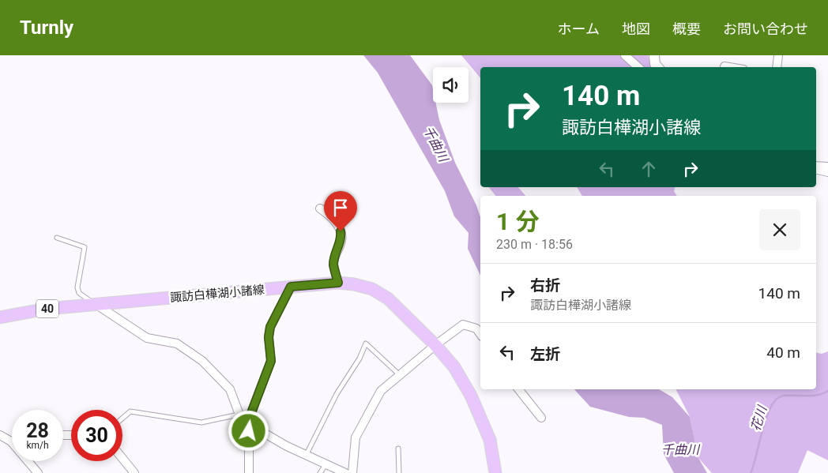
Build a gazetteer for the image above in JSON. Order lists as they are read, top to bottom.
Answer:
{
  "streets": {
    "main road": ["諏訪白樺湖小諸線", "40"]
  },
  "water": ["千曲川", "花川"],
  "page": {
    "header": "Turnly",
    "nav": [
      "ホーム",
      "地図",
      "概要",
      "お問い合わせ"
    ],
    "turn": ["140 m", "諏訪白樺湖小諸線"],
    "heading": ["1 分", "230 m · 18:56"],
    "list": [
      {
        "name": "右折",
        "note": "諏訪白樺湖小諸線",
        "value": "140 m"
      },
      {
        "name": "左折",
        "value": "40 m"
      }
    ],
    "speed": "28 km/h",
    "limit": "30"
  }
}
